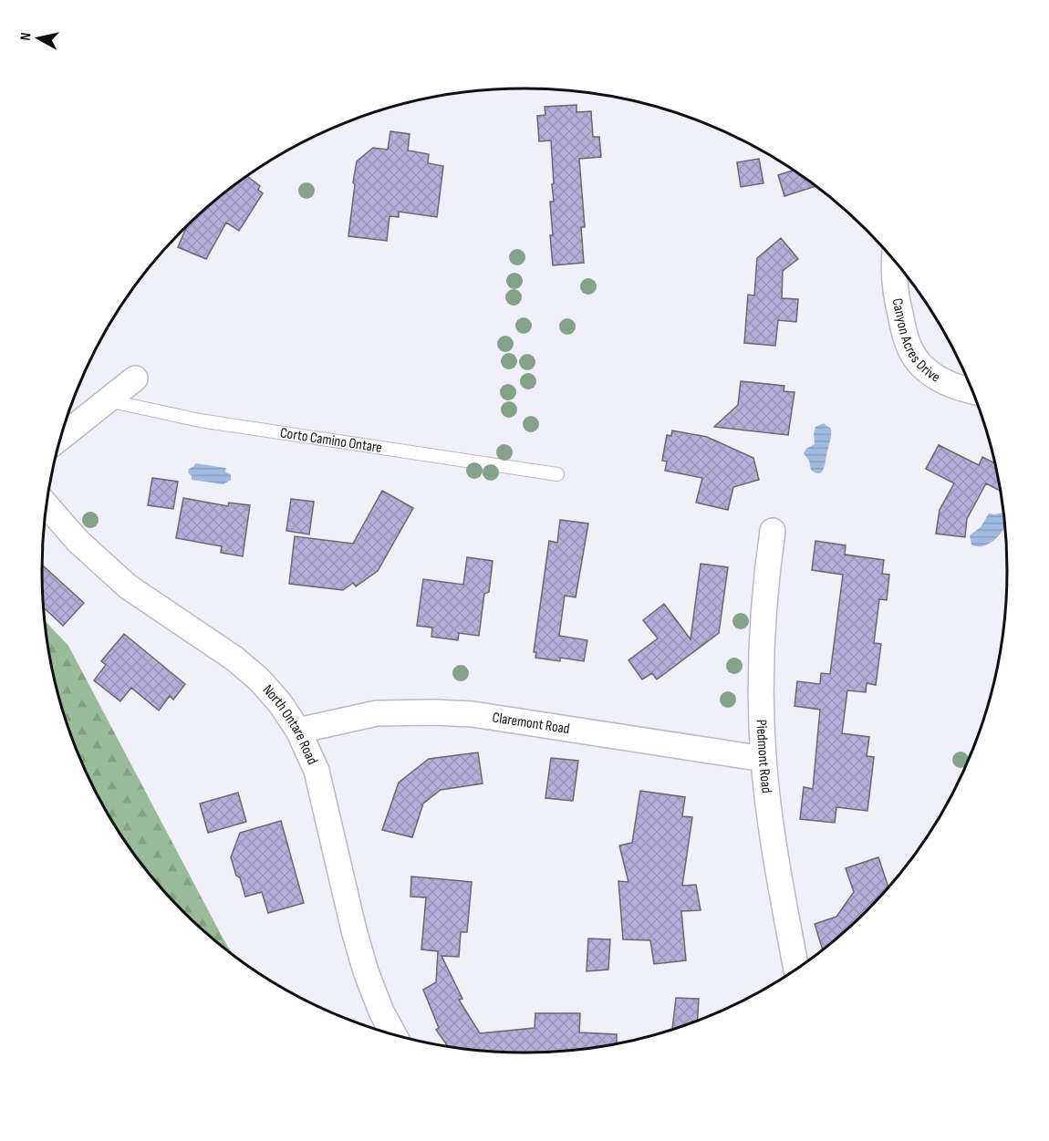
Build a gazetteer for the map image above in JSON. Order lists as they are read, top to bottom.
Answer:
{
  "streets": {
    "street": [
      "Canyon Acres Drive",
      "Claremont Road",
      "North Ontare Road",
      "Piedmont Road"
    ],
    "lane": ["Corto Camino Ontare"]
  },
  "crossings": [
    ["Claremont Road", "North Ontare Road"],
    ["Claremont Road", "Piedmont Road"]
  ],
  "north": "left"
}
